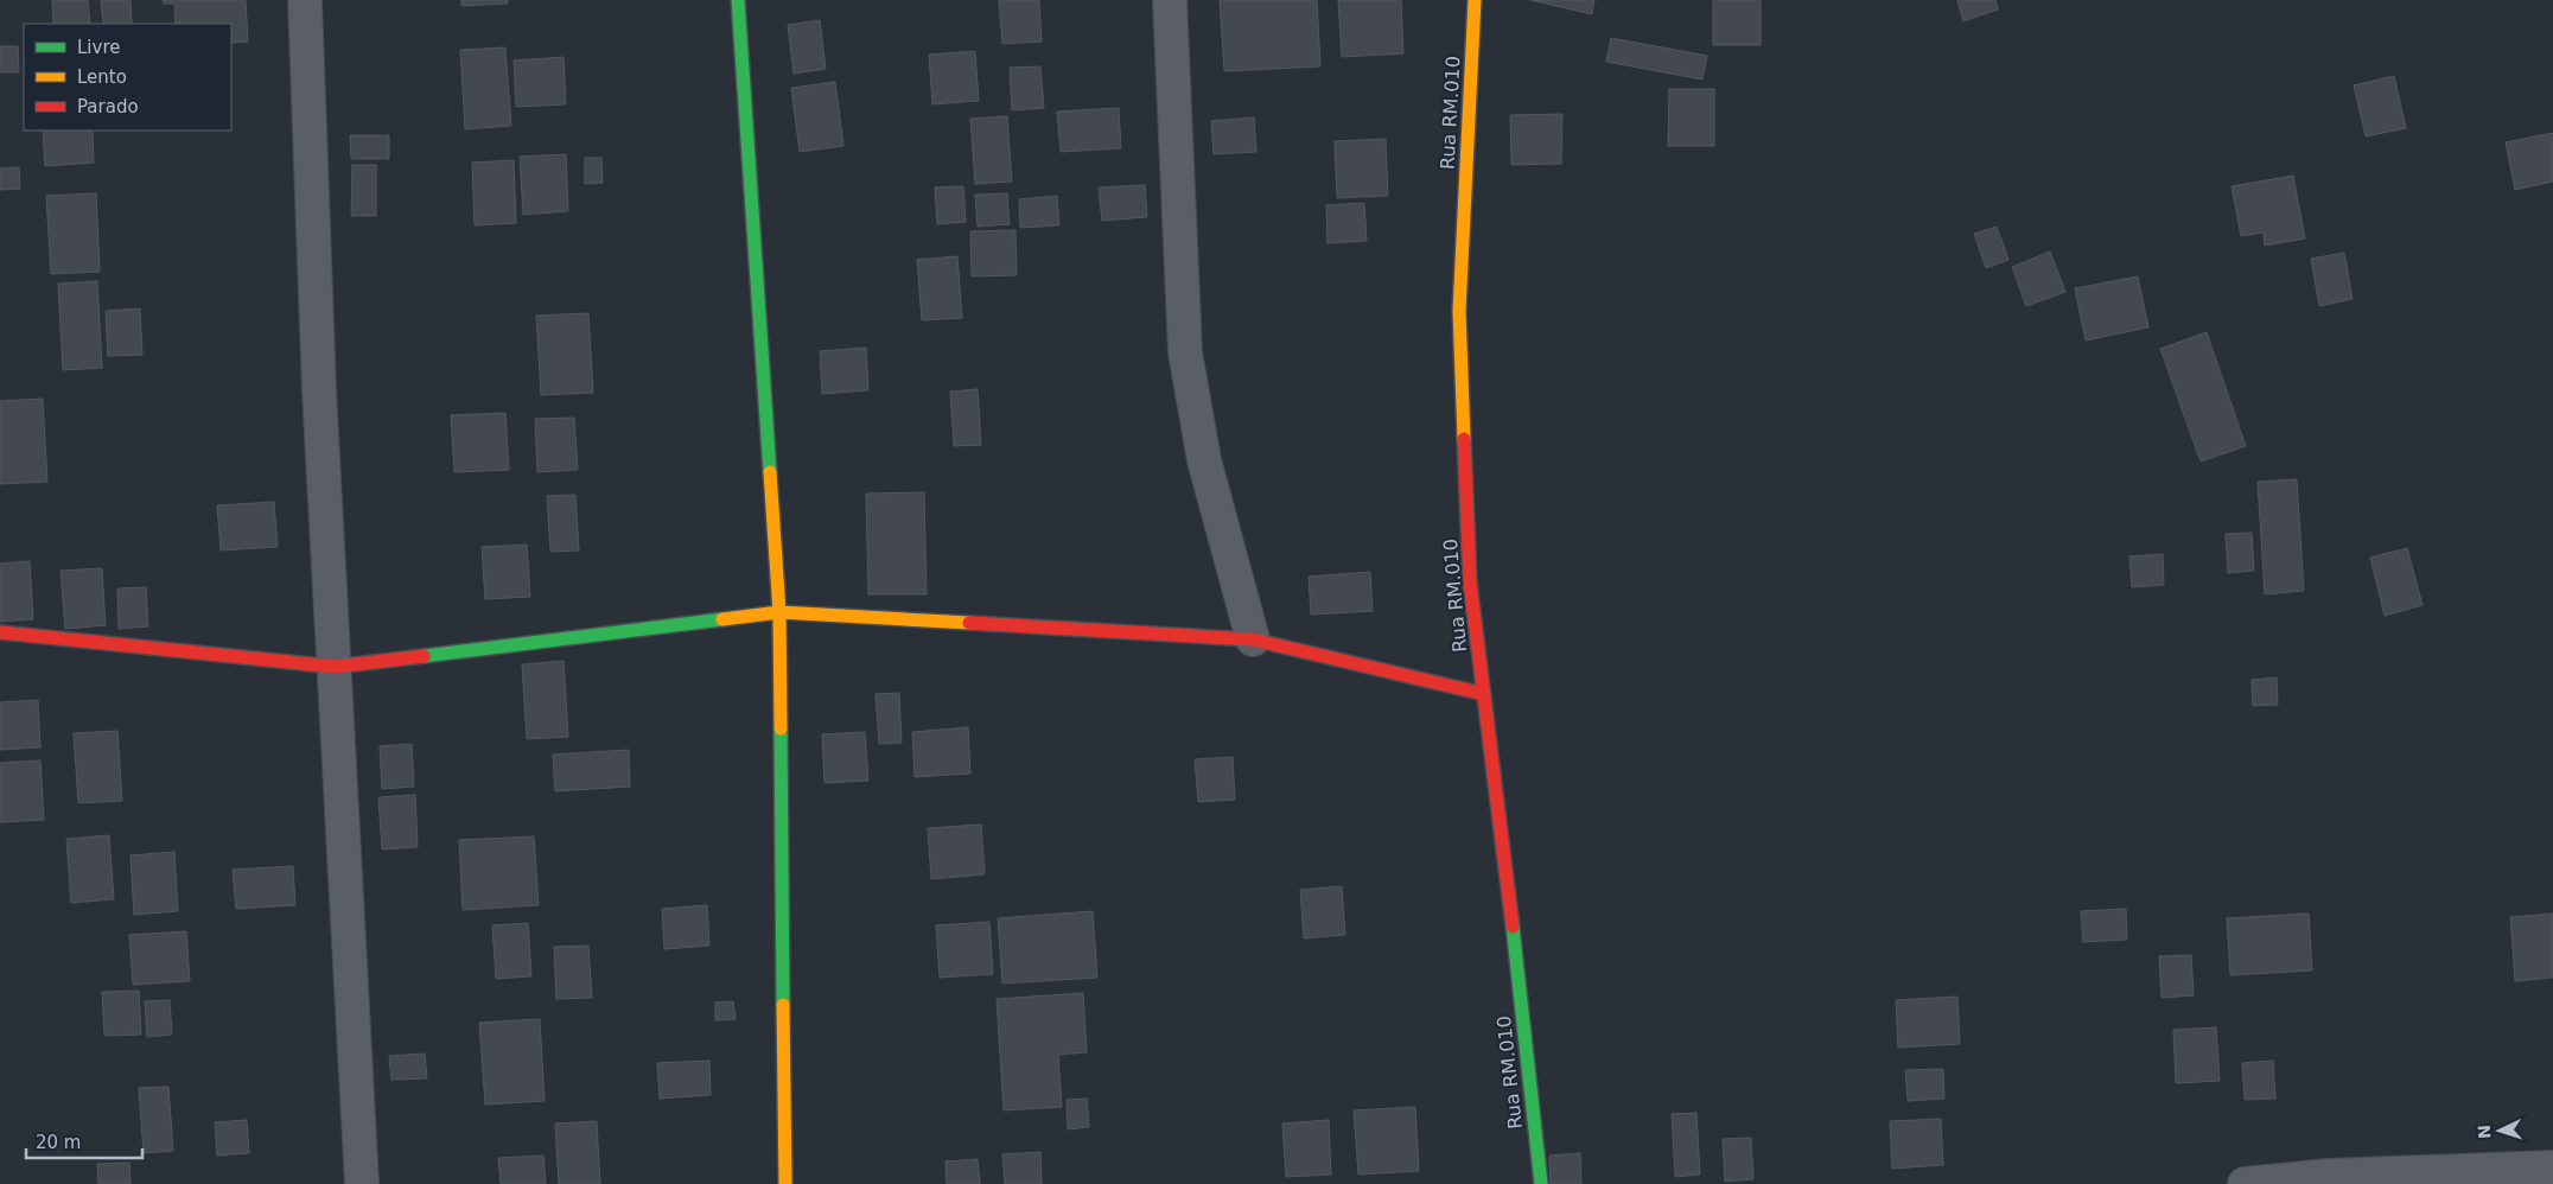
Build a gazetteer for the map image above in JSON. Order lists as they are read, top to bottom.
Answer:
{
  "streets": {
    "street": ["Rua RM.010"]
  },
  "legend": ["Livre", "Lento", "Parado"],
  "scale_bar": "20 m",
  "north": "left"
}
